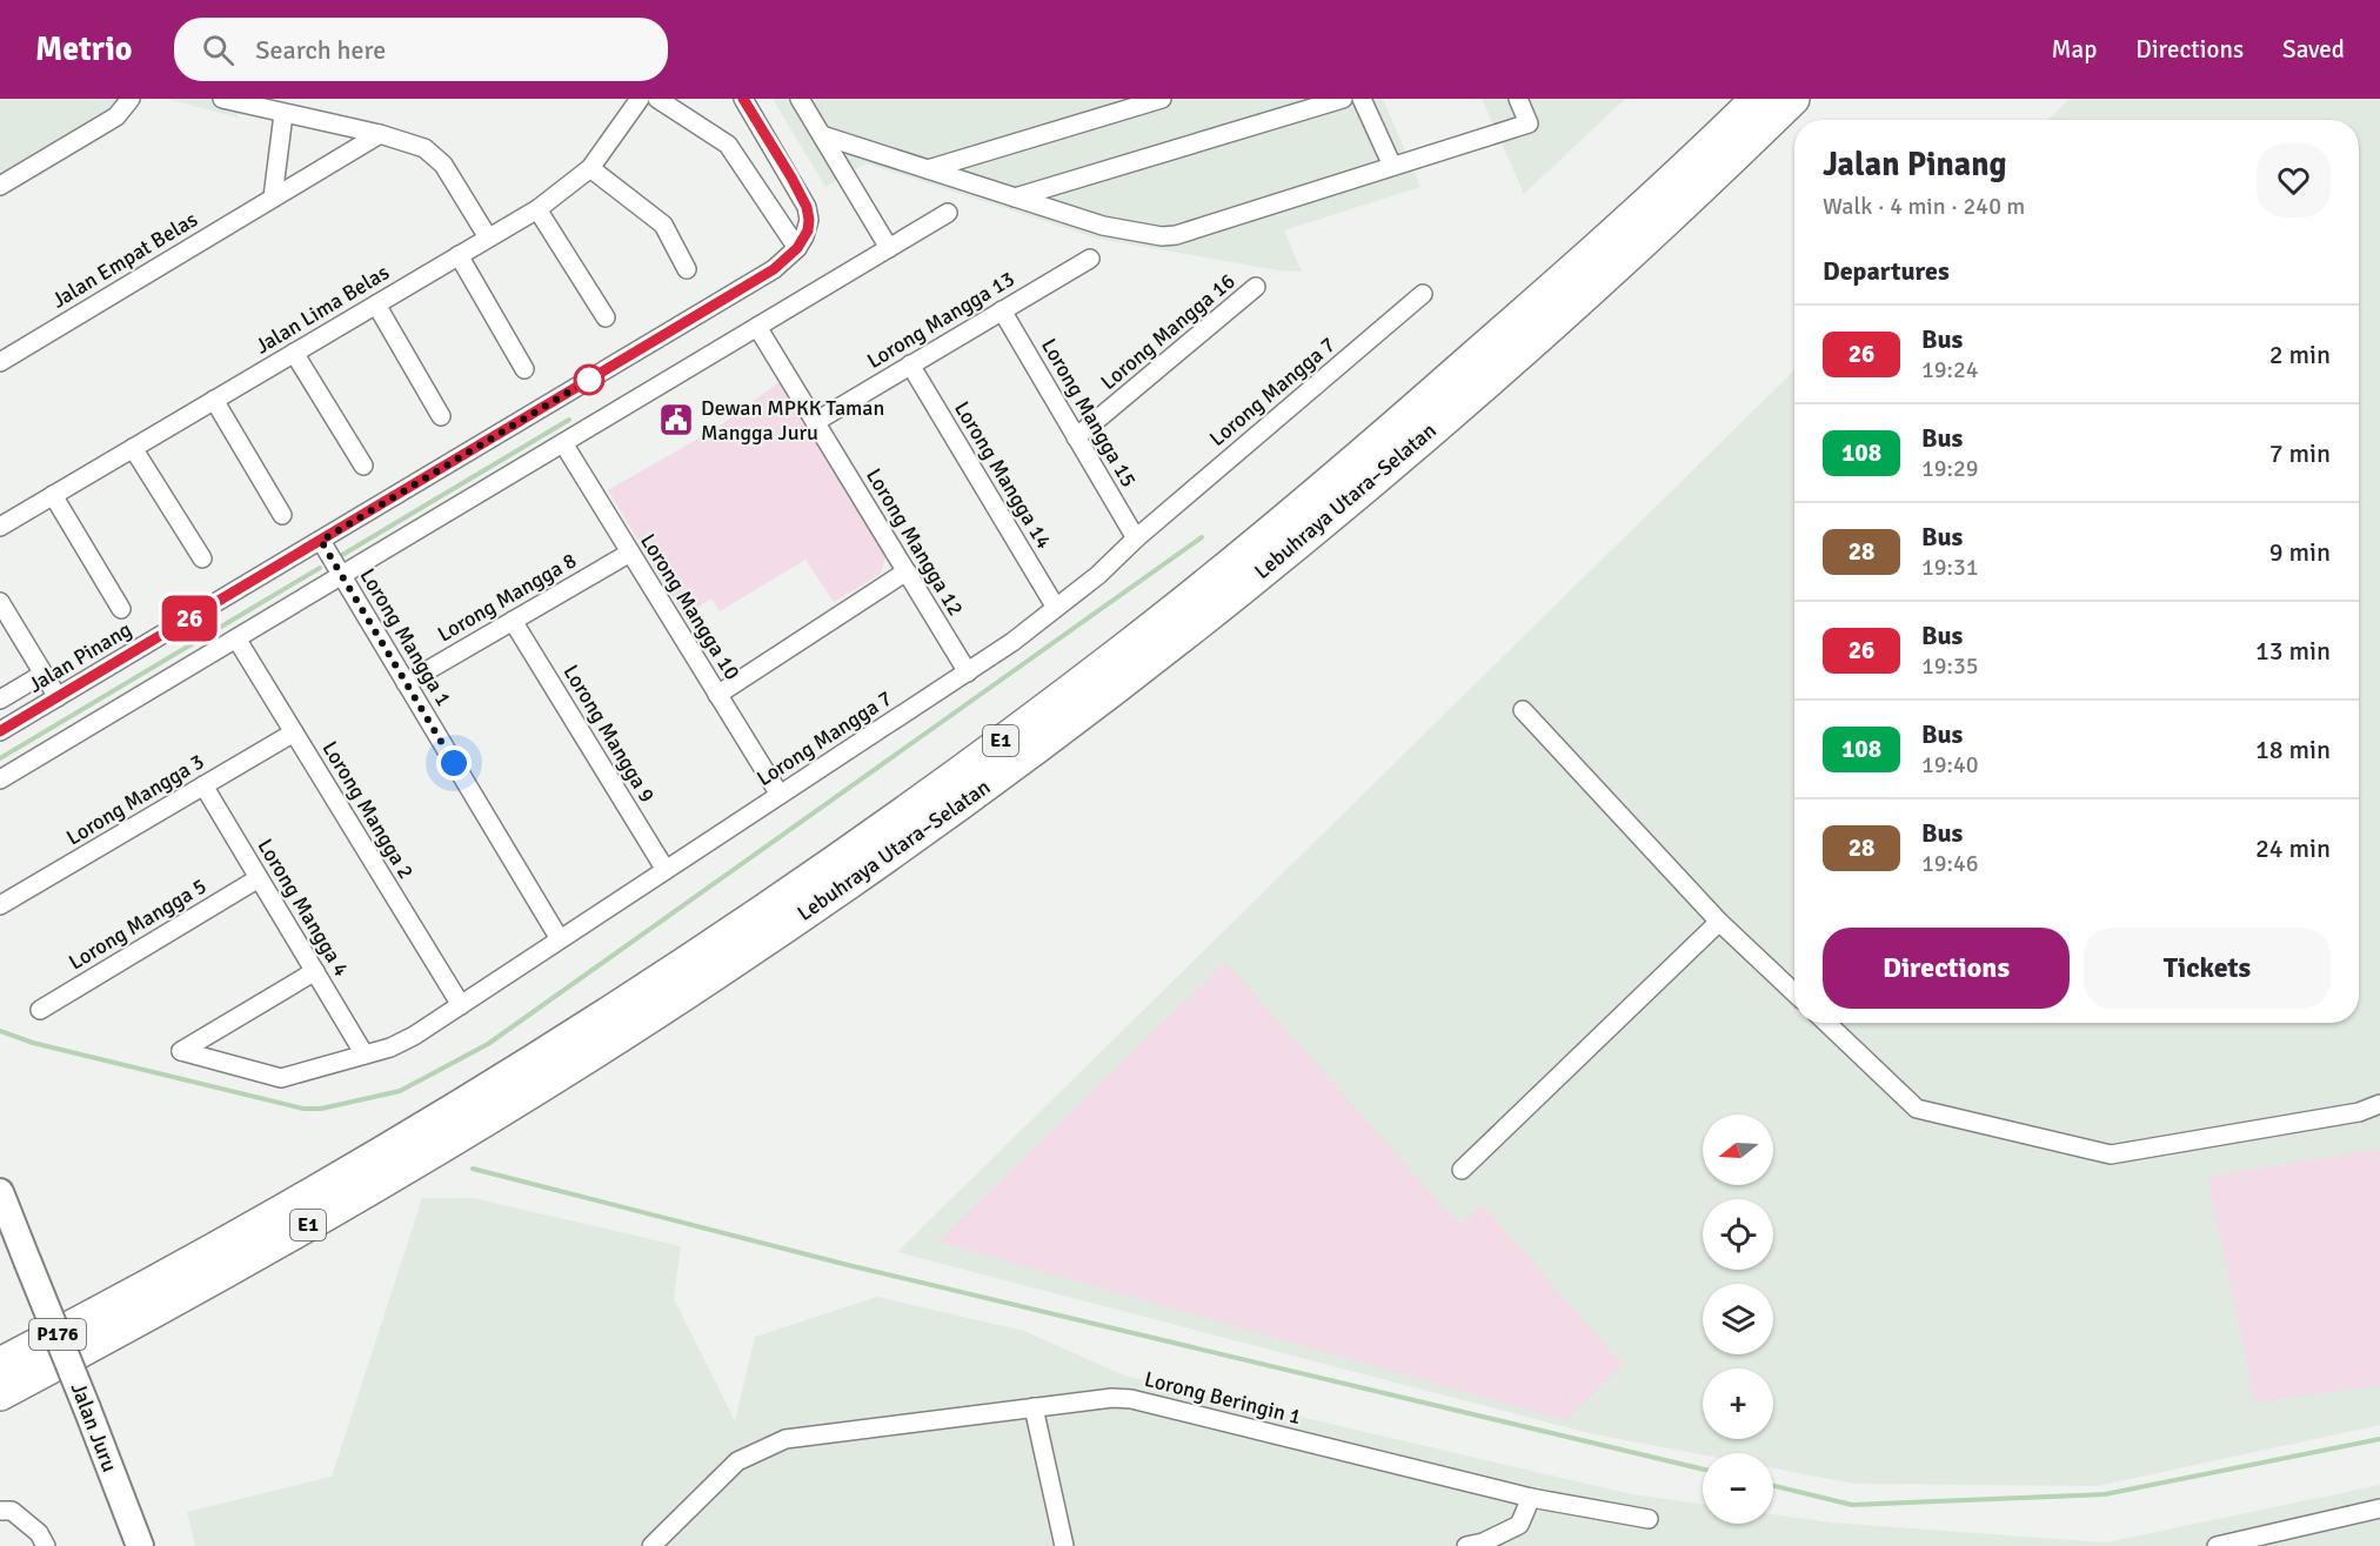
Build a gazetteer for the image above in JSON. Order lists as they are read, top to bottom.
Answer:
{
  "streets": {
    "highway": ["Lebuhraya Utara–Selatan", "E1"],
    "main road": ["P176", "Jalan Juru"],
    "street": [
      "Jalan Empat Belas",
      "Jalan Lima Belas",
      "Lorong Mangga 13",
      "Lorong Mangga 16",
      "Lorong Mangga 7",
      "Lorong Mangga 15",
      "Lorong Mangga 14",
      "Lorong Mangga 12",
      "Lorong Mangga 8",
      "Lorong Mangga 10",
      "Lorong Mangga 1",
      "Jalan Pinang",
      "Lorong Mangga 9",
      "Lorong Mangga 3",
      "Lorong Mangga 2",
      "Lorong Mangga 4",
      "Lorong Mangga 5",
      "Lorong Beringin 1"
    ]
  },
  "crossings": [
    ["Lorong Mangga 13", "Lorong Mangga 15"],
    ["Lorong Mangga 13", "Lorong Mangga 14"],
    ["Lorong Mangga 13", "Lorong Mangga 12"],
    ["Lorong Mangga 16", "Lorong Mangga 15"],
    ["Lorong Mangga 7", "Lorong Mangga 15"],
    ["Lorong Mangga 7", "Lorong Mangga 14"],
    ["Lorong Mangga 7", "Lorong Mangga 12"],
    ["Lorong Mangga 7", "Lorong Mangga 10"],
    ["Lorong Mangga 7", "Lorong Mangga 1"],
    ["Lorong Mangga 7", "Lorong Mangga 9"],
    ["Lorong Mangga 7", "Lorong Mangga 2"],
    ["Lorong Mangga 7", "Lorong Mangga 4"],
    ["Lorong Mangga 8", "Lorong Mangga 10"],
    ["Lorong Mangga 8", "Lorong Mangga 1"],
    ["Lorong Mangga 8", "Lorong Mangga 9"],
    ["Lorong Mangga 1", "Jalan Pinang"],
    ["Lorong Mangga 3", "Lorong Mangga 2"],
    ["Lorong Mangga 3", "Lorong Mangga 4"],
    ["Lorong Mangga 4", "Lorong Mangga 5"]
  ],
  "places": {
    "public building": ["Dewan MPKK Taman Mangga Juru"]
  },
  "lines": ["bus line 26"],
  "north": "left",
  "page": {
    "header": "Metrio",
    "search": "Search here",
    "nav": ["Map", "Directions", "Saved"],
    "on_map": "26",
    "heading": [
      ["Jalan Pinang", "Walk · 4 min · 240 m"],
      "Departures"
    ],
    "list": [
      {
        "mark": "26",
        "name": "Bus",
        "note": "19:24",
        "value": "2 min"
      },
      {
        "mark": "108",
        "name": "Bus",
        "note": "19:29",
        "value": "7 min"
      },
      {
        "mark": "28",
        "name": "Bus",
        "note": "19:31",
        "value": "9 min"
      },
      {
        "mark": "26",
        "name": "Bus",
        "note": "19:35",
        "value": "13 min"
      },
      {
        "mark": "108",
        "name": "Bus",
        "note": "19:40",
        "value": "18 min"
      },
      {
        "mark": "28",
        "name": "Bus",
        "note": "19:46",
        "value": "24 min"
      }
    ],
    "buttons": ["Directions", "Tickets"],
    "map_buttons": ["+", "−"]
  }
}
